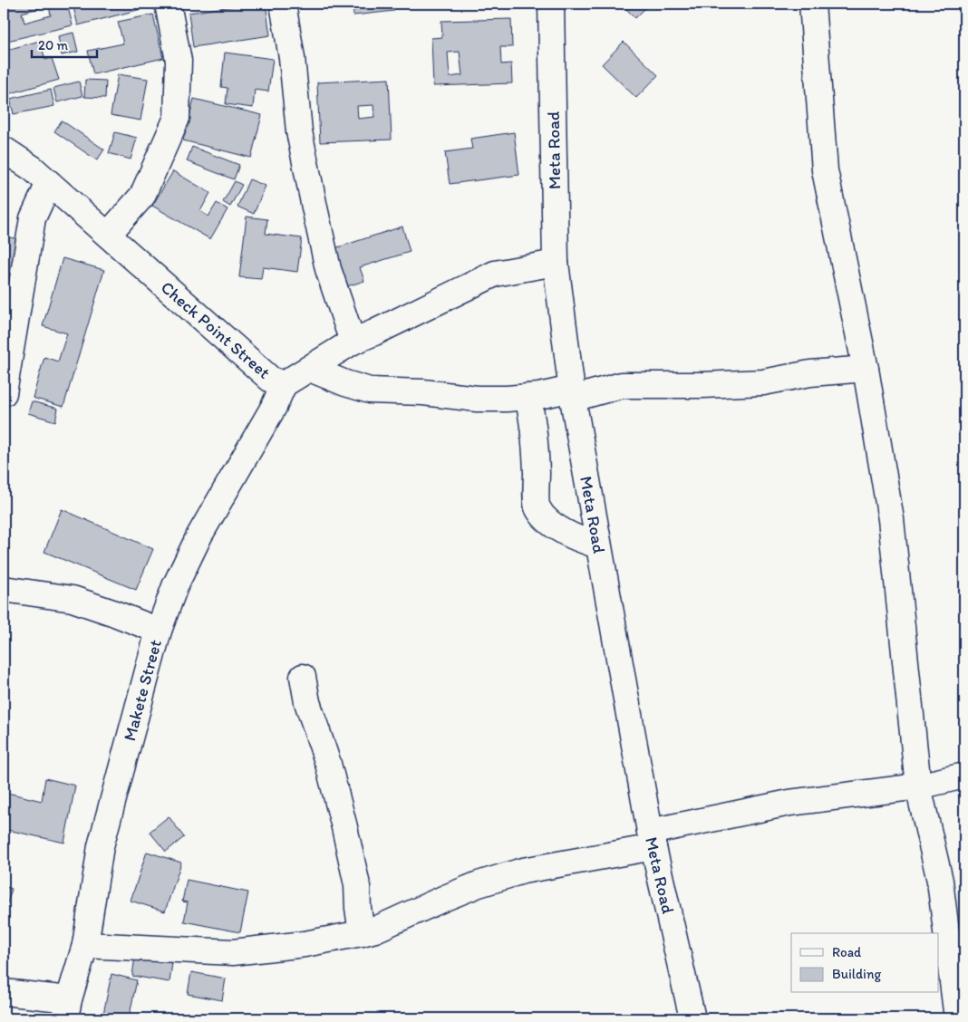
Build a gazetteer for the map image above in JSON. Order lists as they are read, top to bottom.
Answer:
{
  "streets": {
    "street": ["Meta Road", "Check Point Street", "Makete Street"]
  },
  "crossings": [
    ["Meta Road", "Check Point Street"],
    ["Check Point Street", "Makete Street"]
  ],
  "legend": ["Road", "Building"],
  "scale_bar": "20 m"
}
